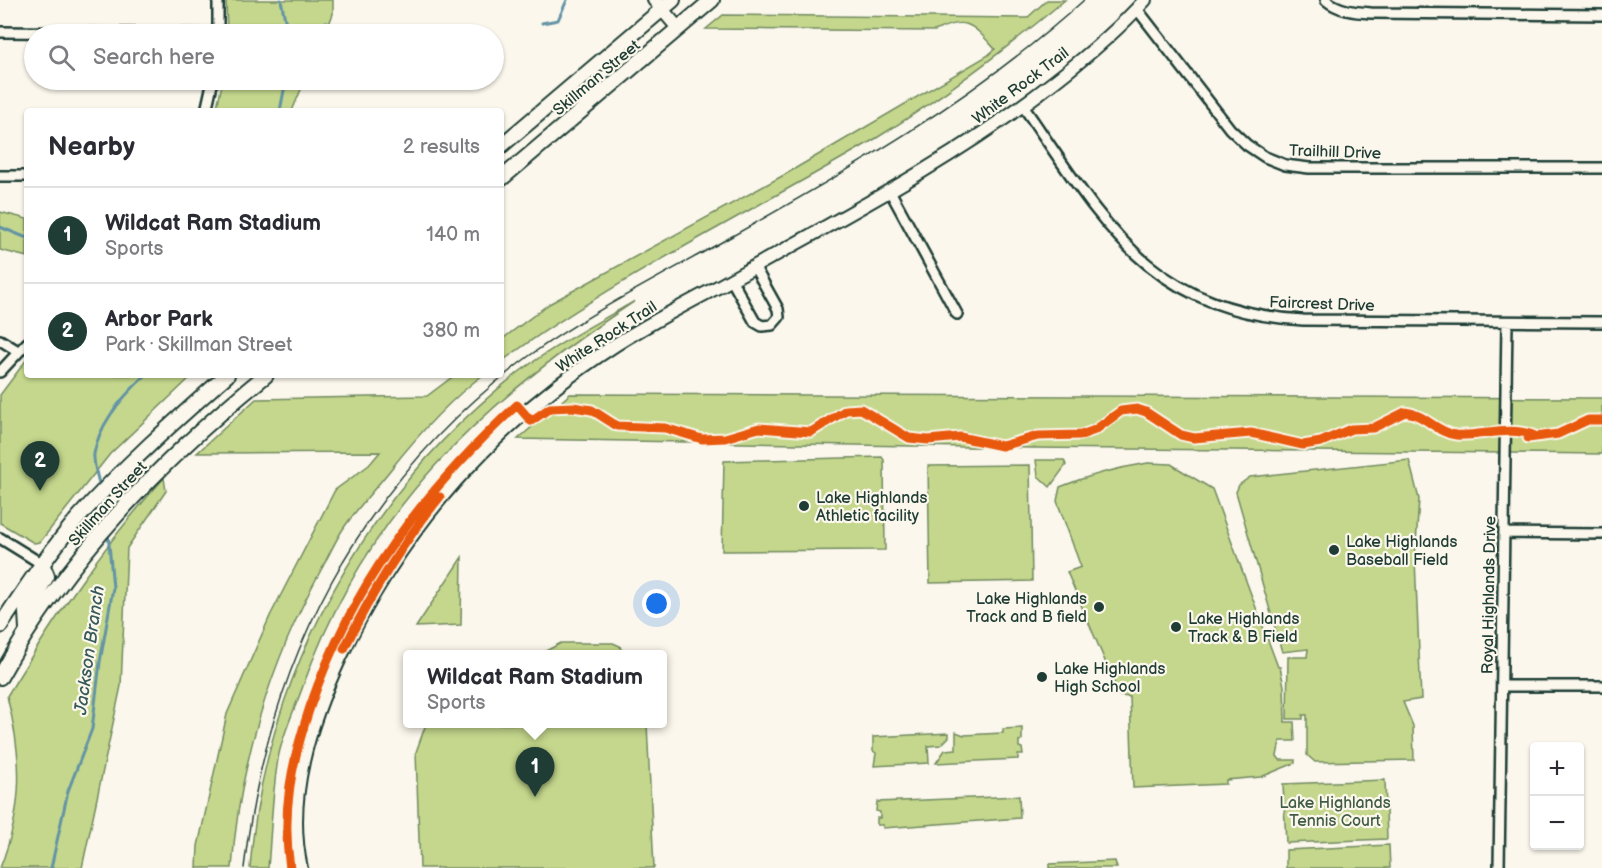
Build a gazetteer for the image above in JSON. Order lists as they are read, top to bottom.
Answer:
{
  "streets": {
    "main road": ["Skillman Street"],
    "street": [
      "White Rock Trail",
      "Trailhill Drive",
      "Faircrest Drive",
      "Royal Highlands Drive"
    ]
  },
  "crossings": [
    ["White Rock Trail", "Trailhill Drive"],
    ["White Rock Trail", "Faircrest Drive"],
    ["Faircrest Drive", "Royal Highlands Drive"]
  ],
  "water": ["Jackson Branch"],
  "parks": ["Lake Highlands Tennis Court"],
  "places": [
    "Lake Highlands Athletic facility",
    "Lake Highlands Baseball Field",
    "Lake Highlands Track and B field",
    "Lake Highlands Track & B Field",
    "Lake Highlands High School"
  ],
  "page": {
    "search": "Search here",
    "heading": ["Nearby", "2 results"],
    "list": [
      {
        "mark": "1",
        "name": "Wildcat Ram Stadium",
        "note": "Sports",
        "value": "140 m"
      },
      {
        "mark": "2",
        "name": "Arbor Park",
        "note": "Park · Skillman Street",
        "value": "380 m"
      }
    ],
    "pins": ["2", "1"],
    "popup": ["Wildcat Ram Stadium", "Sports"],
    "map_buttons": ["+", "−"]
  }
}
